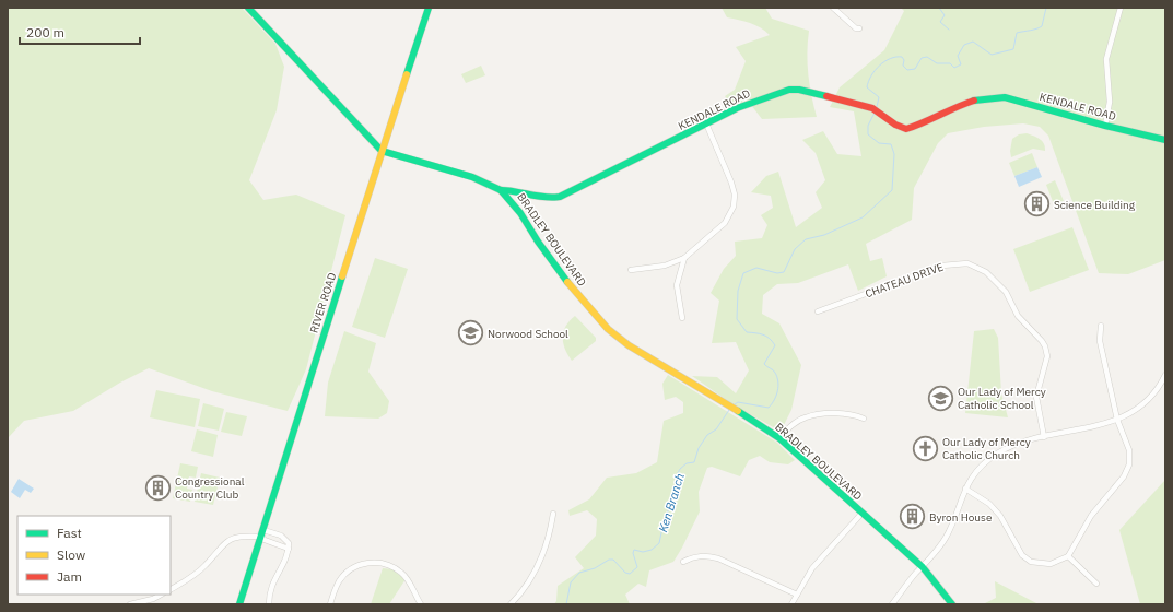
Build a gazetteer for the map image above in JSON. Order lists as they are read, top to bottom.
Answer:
{
  "streets": {
    "main road": ["KENDALE ROAD", "BRADLEY BOULEVARD", "RIVER ROAD"],
    "street": ["CHATEAU DRIVE"]
  },
  "crossings": [
    ["KENDALE ROAD", "BRADLEY BOULEVARD"],
    ["BRADLEY BOULEVARD", "RIVER ROAD"]
  ],
  "water": ["Ken Branch"],
  "places": {
    "building": ["Science Building", "Congressional Country Club", "Byron House"],
    "school or university": ["Norwood School", "Our Lady of Mercy Catholic School"],
    "church": ["Our Lady of Mercy Catholic Church"]
  },
  "legend": ["Fast", "Slow", "Jam"],
  "scale_bar": "200 m"
}
